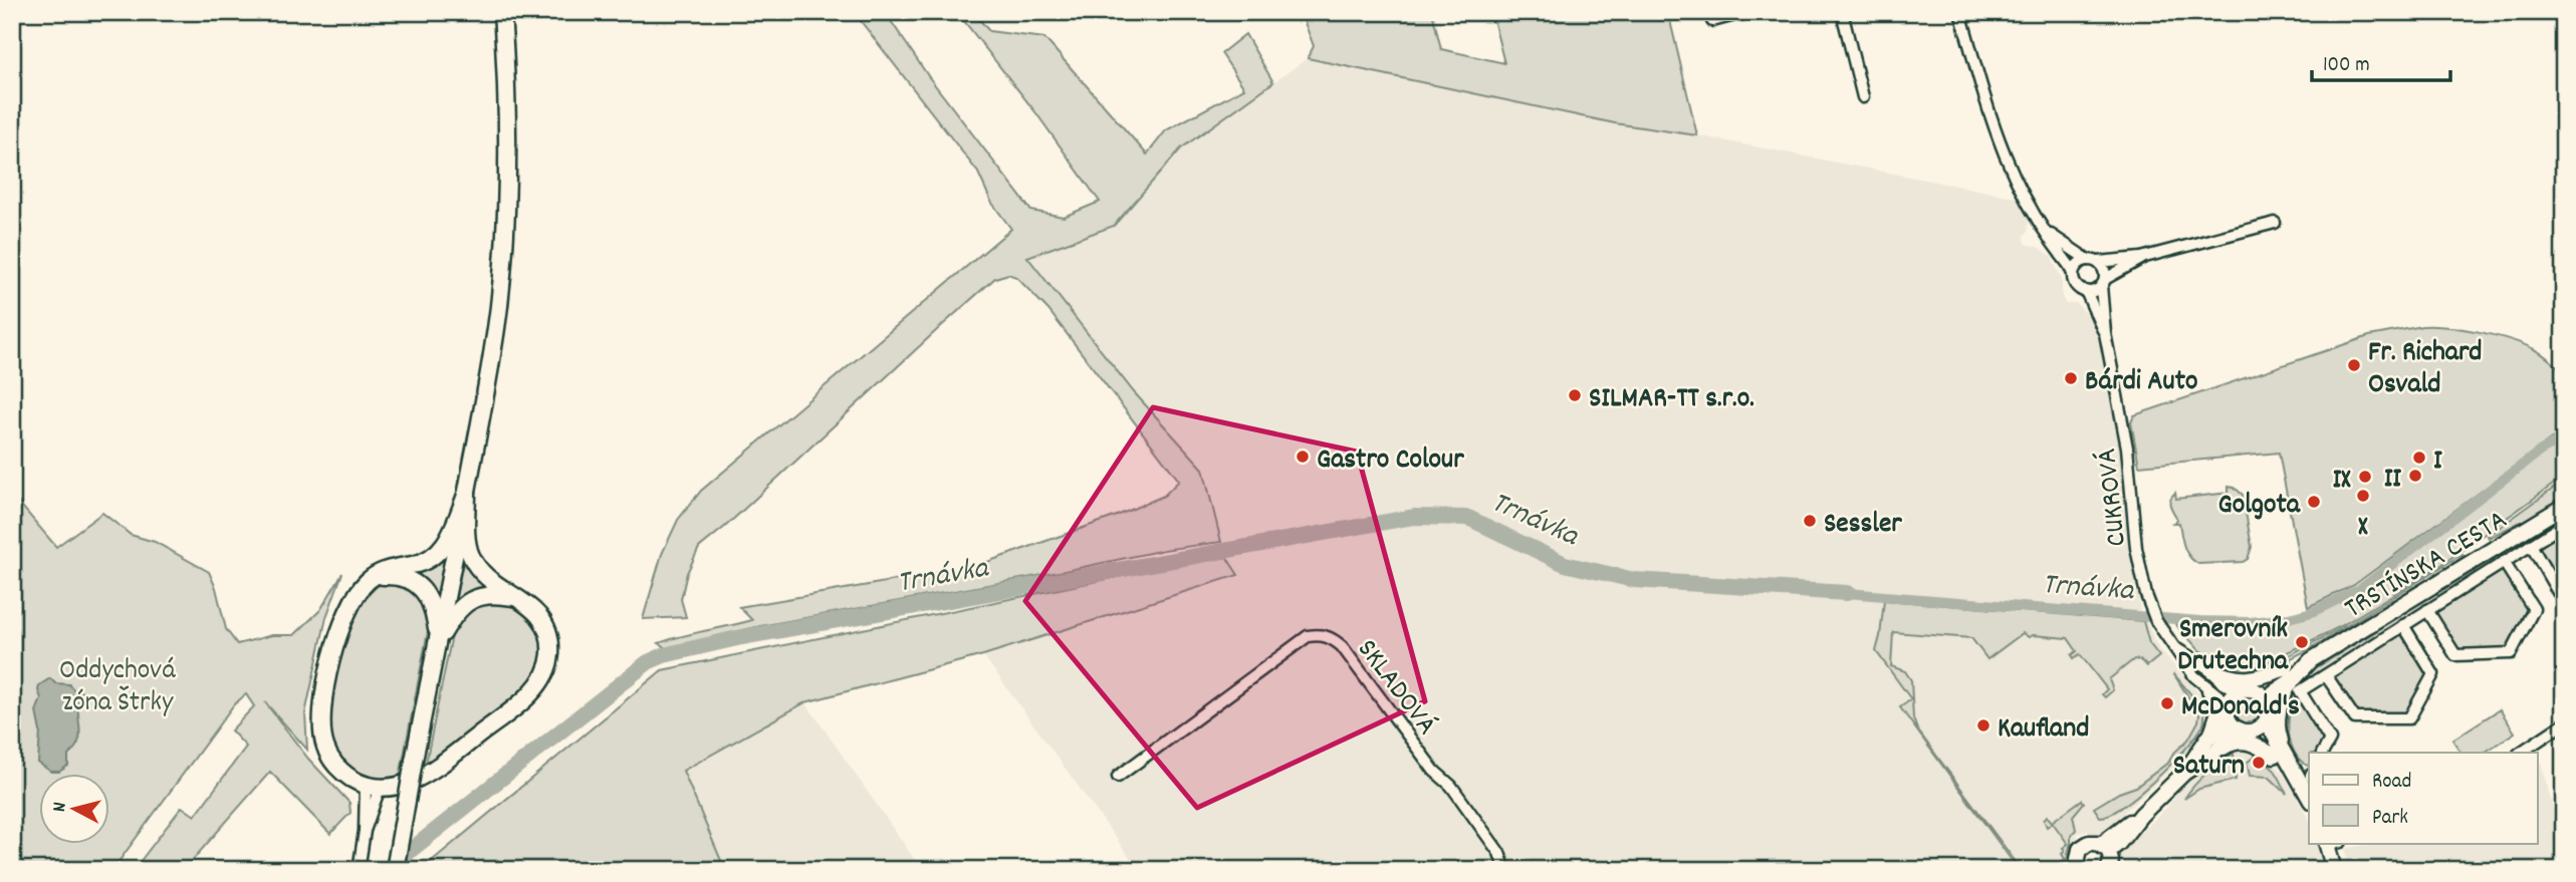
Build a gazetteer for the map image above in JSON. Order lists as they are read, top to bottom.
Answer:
{
  "streets": {
    "main road": ["TRSTÍNSKA CESTA"],
    "street": ["CUKROVÁ", "SKLADOVÁ"]
  },
  "crossings": [
    ["CUKROVÁ", "TRSTÍNSKA CESTA"]
  ],
  "water": ["Trnávka"],
  "parks": ["Oddychová zóna Štrky"],
  "places": [
    "Fr. Richard Osvald",
    "Bárdi Auto",
    "SILMAR-TT s.r.o.",
    "Gastro Colour",
    "I",
    "II",
    "IX",
    "X",
    "Golgota",
    "Sessler",
    "Smerovník Drutechna",
    "McDonald's",
    "Kaufland",
    "Saturn"
  ],
  "legend": ["Road", "Park"],
  "scale_bar": "100 m",
  "north": "left"
}
